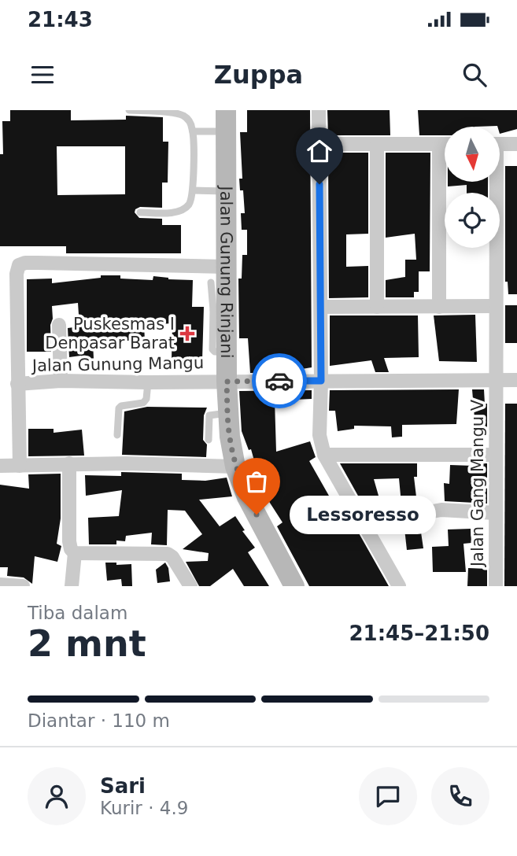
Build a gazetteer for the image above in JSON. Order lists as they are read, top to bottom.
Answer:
{
  "streets": {
    "street": ["Jalan Gunung Rinjani", "Jalan Gunung Mangu", "Jalan Gang Mangu V"]
  },
  "crossings": [
    ["Jalan Gunung Rinjani", "Jalan Gunung Mangu"],
    ["Jalan Gunung Mangu", "Jalan Gang Mangu V"]
  ],
  "places": {
    "health": ["Puskesmas I Denpasar Barat"],
    "other": ["Lessoresso"]
  },
  "north": "bottom",
  "page": {
    "status": "21:43",
    "header": "Zuppa",
    "bubble": "Lessoresso",
    "heading": ["2 mnt", "Tiba dalam", "21:45–21:50"],
    "panel": ["Sari", "Kurir · 4.9"],
    "bar": "Diantar · 110 m"
  }
}
